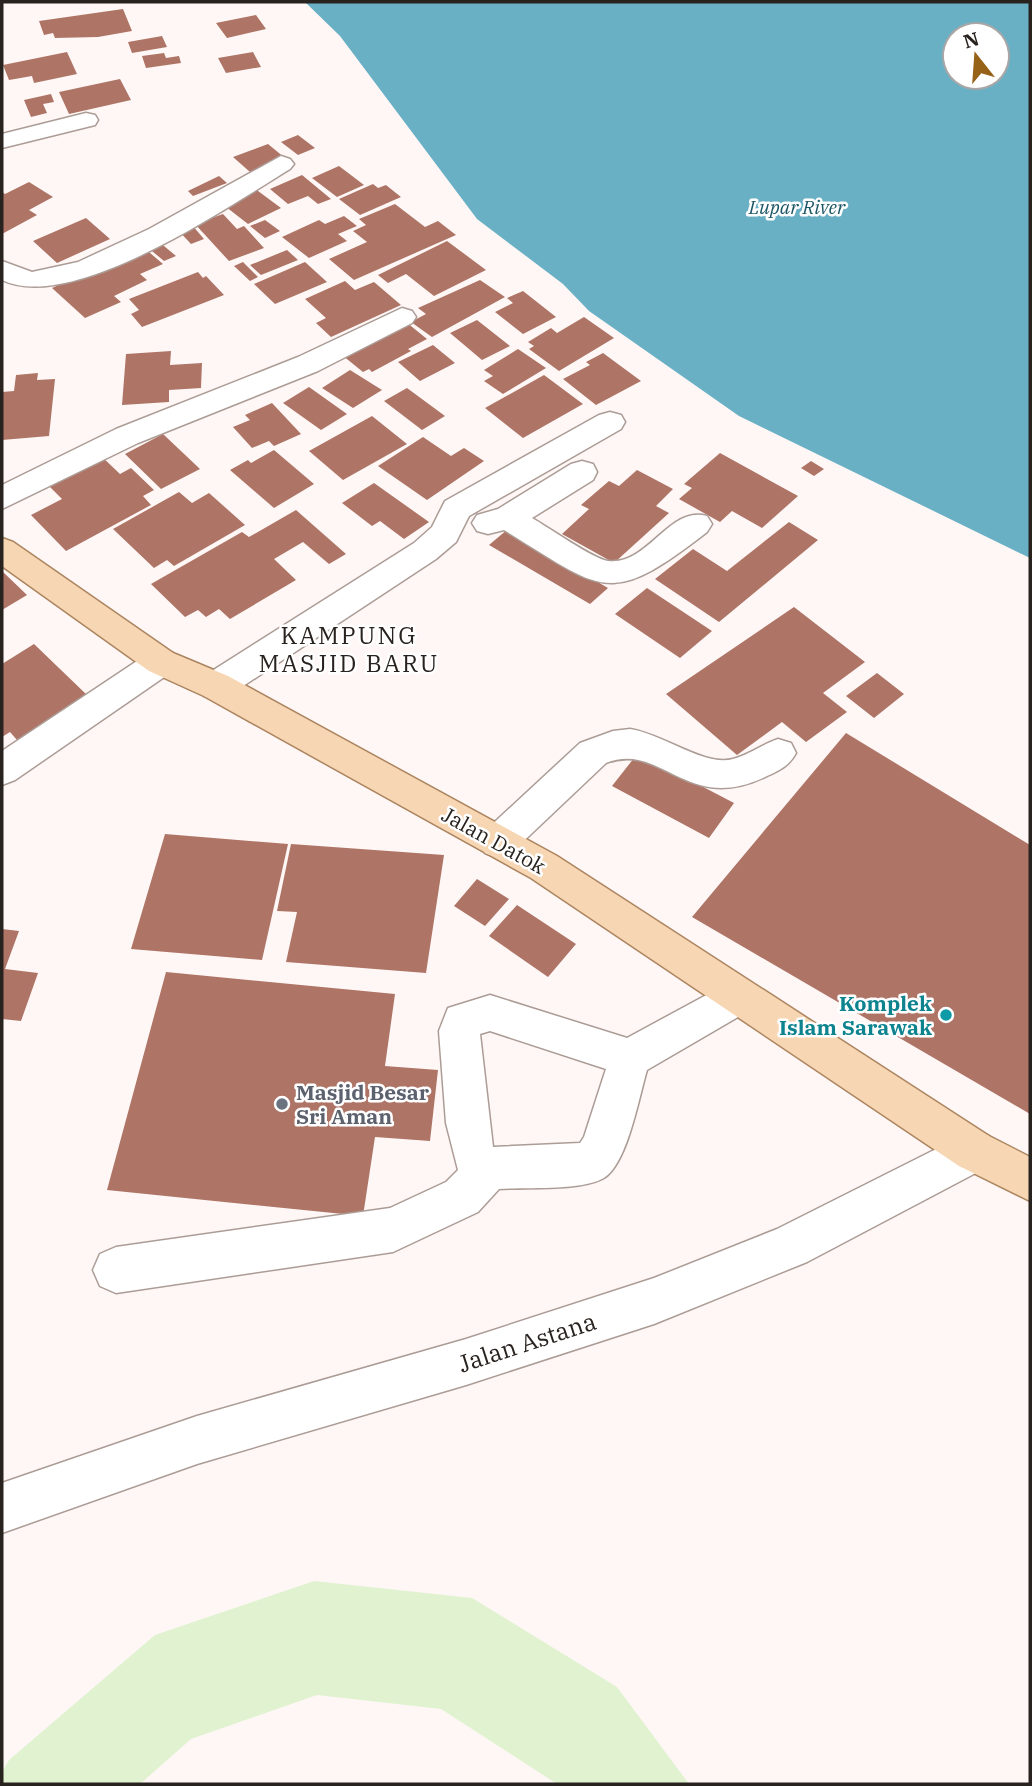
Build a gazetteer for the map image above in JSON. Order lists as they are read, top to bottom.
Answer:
{
  "streets": {
    "main road": ["Jalan Datok"],
    "street": ["Jalan Astana"]
  },
  "crossings": [
    ["Jalan Datok", "Jalan Astana"]
  ],
  "districts": ["KAMPUNG MASJID BARU"],
  "water": ["Lupar River"],
  "places": ["Komplek Islam Sarawak", "Masjid Besar Sri Aman"],
  "north": "top"
}
